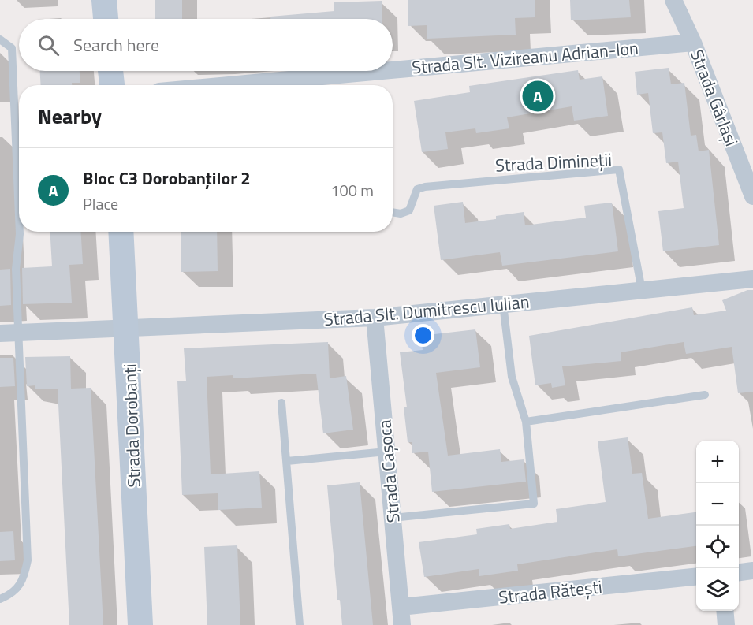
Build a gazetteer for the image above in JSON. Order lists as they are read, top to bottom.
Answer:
{
  "streets": {
    "main road": ["Strada Dorobanți"],
    "street": [
      "Strada Slt. Vizireanu Adrian-Ion",
      "Strada Gârlași",
      "Strada Slt. Dumitrescu Iulian",
      "Strada Cașoca",
      "Strada Rătești"
    ],
    "lane": ["Strada Dimineții"]
  },
  "crossings": [
    ["Strada Slt. Vizireanu Adrian-Ion", "Strada Gârlași"],
    ["Strada Dimineții", "Strada Slt. Dumitrescu Iulian"],
    ["Strada Slt. Dumitrescu Iulian", "Strada Dorobanți"],
    ["Strada Slt. Dumitrescu Iulian", "Strada Cașoca"],
    ["Strada Cașoca", "Strada Rătești"]
  ],
  "page": {
    "search": "Search here",
    "pins": "A",
    "heading": "Nearby",
    "list": [
      {
        "mark": "A",
        "name": "Bloc C3 Dorobanților 2",
        "note": "Place",
        "value": "100 m"
      }
    ],
    "map_buttons": ["+", "−"]
  }
}
